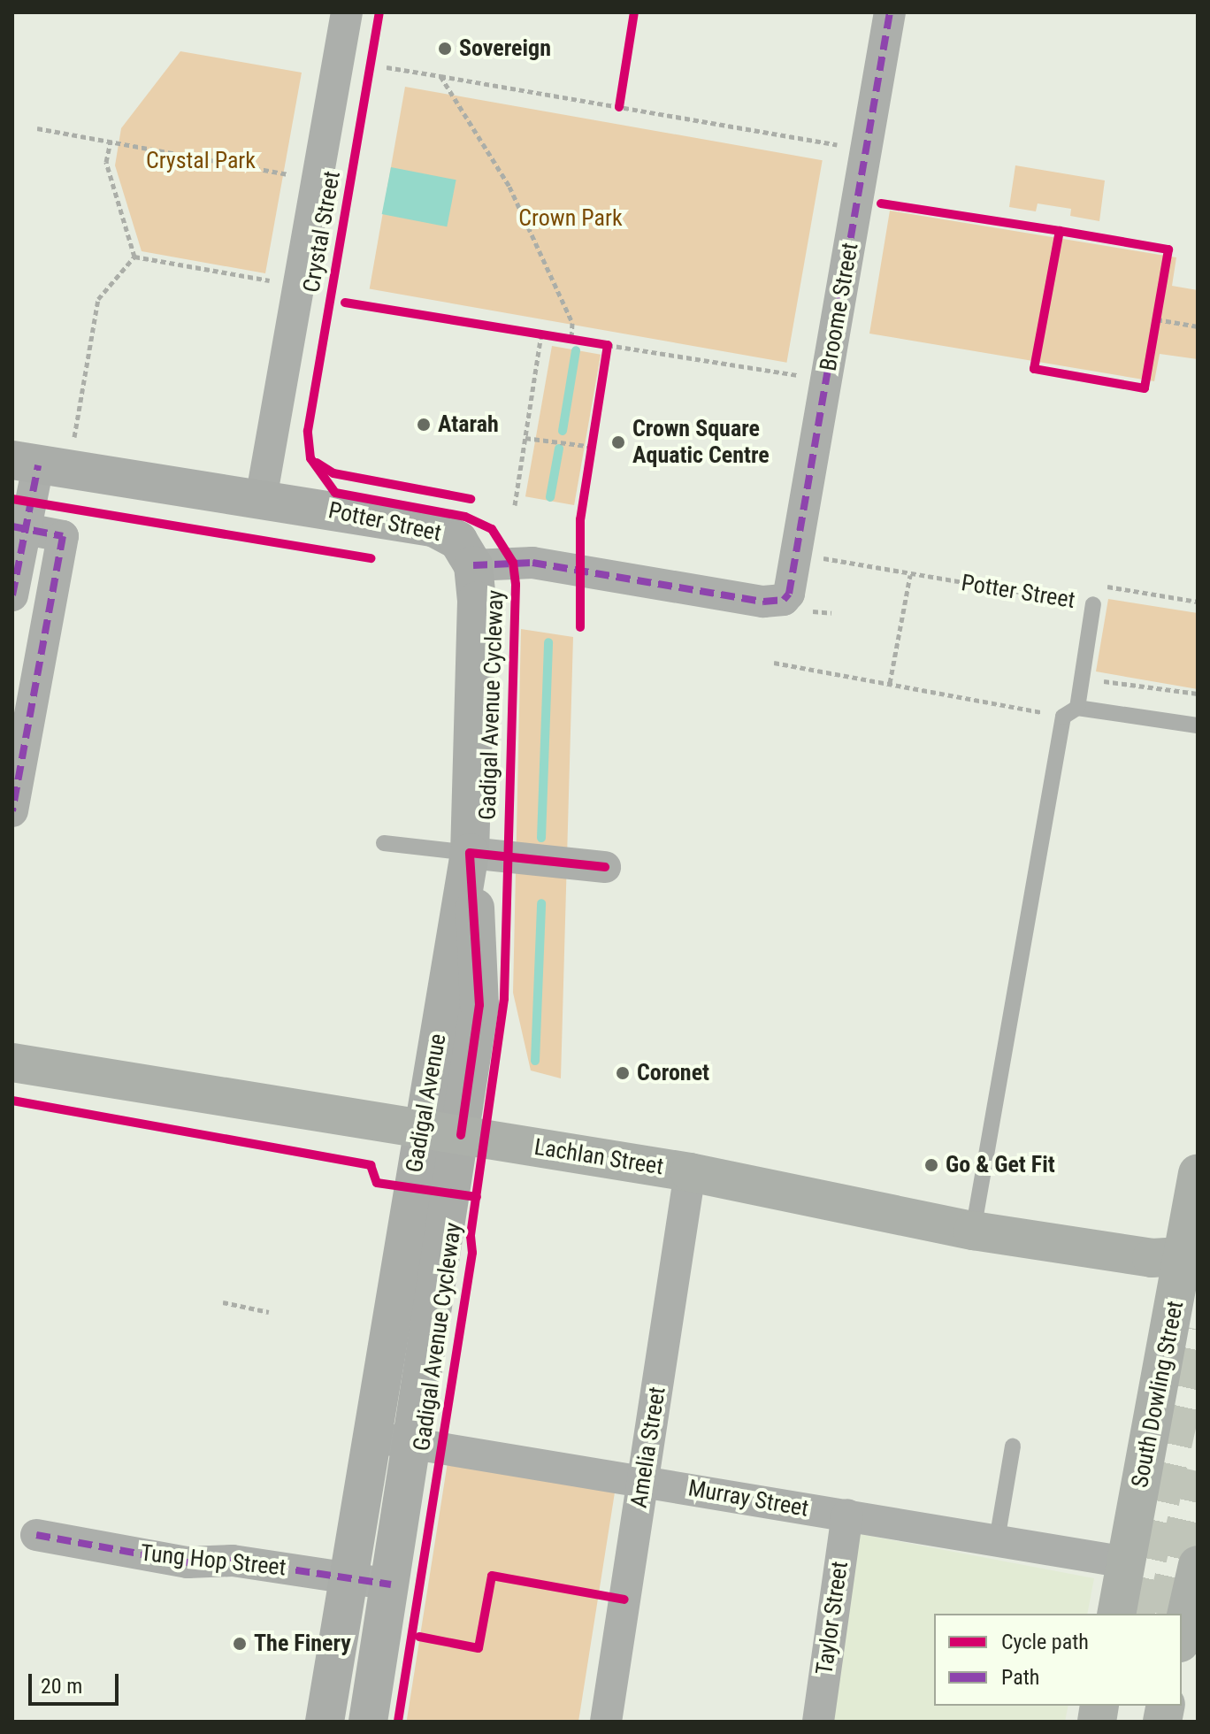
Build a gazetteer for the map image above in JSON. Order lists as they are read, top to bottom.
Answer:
{
  "streets": {
    "main road": ["Lachlan Street", "South Dowling Street"],
    "street": [
      "Crystal Street",
      "Broome Street",
      "Potter Street",
      "Gadigal Avenue",
      "Amelia Street",
      "Murray Street",
      "Tung Hop Street",
      "Taylor Street"
    ],
    "cycle path": ["Gadigal Avenue Cycleway"]
  },
  "crossings": [
    ["Crystal Street", "Potter Street"],
    ["Potter Street", "Gadigal Avenue"],
    ["Gadigal Avenue", "Lachlan Street"],
    ["Gadigal Avenue", "Murray Street"],
    ["Gadigal Avenue", "Tung Hop Street"],
    ["Lachlan Street", "South Dowling Street"],
    ["Lachlan Street", "Amelia Street"],
    ["South Dowling Street", "Murray Street"],
    ["Amelia Street", "Murray Street"],
    ["Murray Street", "Taylor Street"]
  ],
  "parks": ["Crystal Park", "Crown Park"],
  "places": [
    "Sovereign",
    "Atarah",
    "Crown Square Aquatic Centre",
    "Coronet",
    "Go & Get Fit",
    "The Finery"
  ],
  "legend": ["Cycle path", "Path"],
  "scale_bar": "20 m"
}
